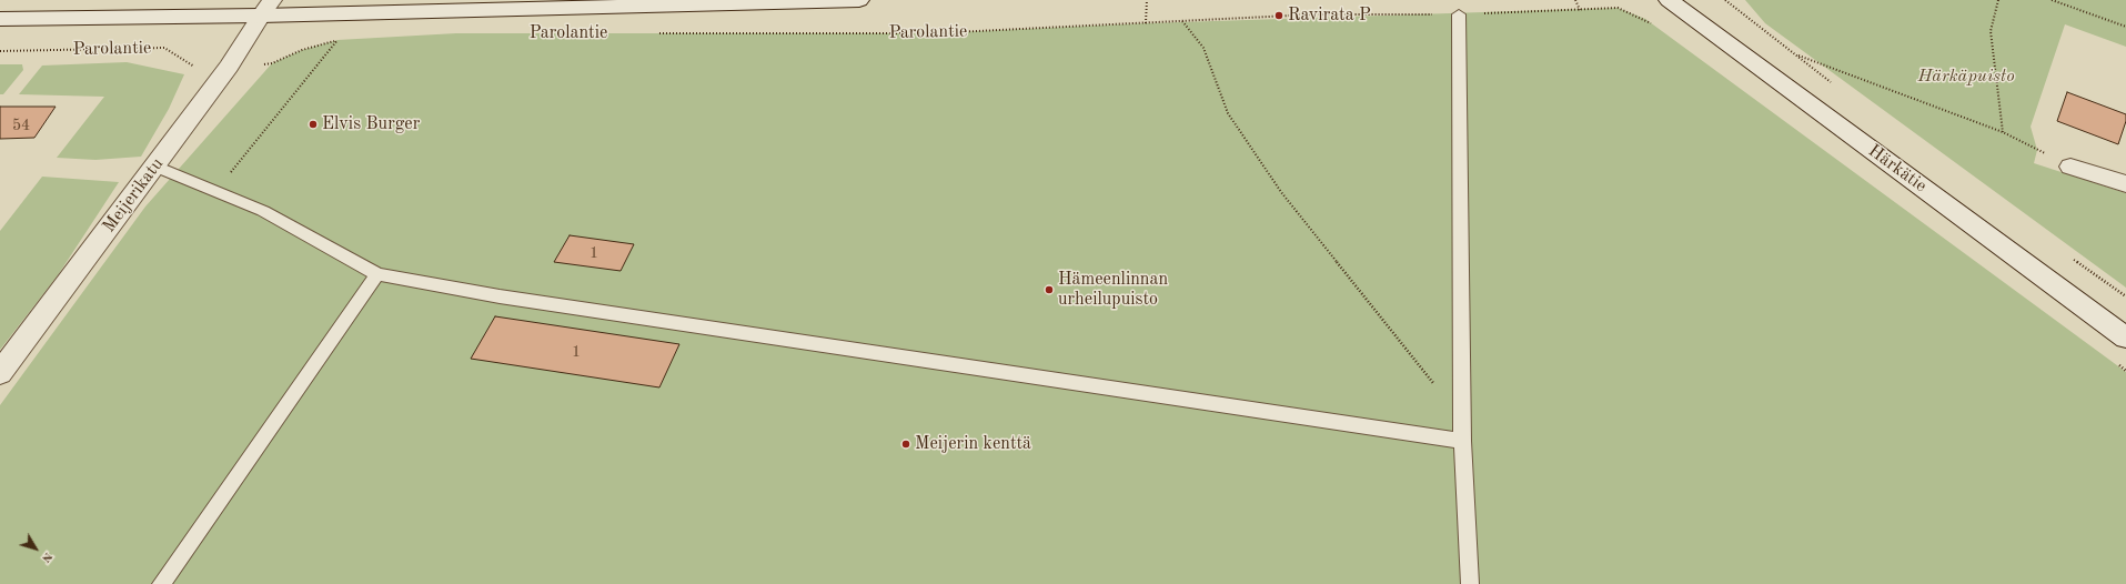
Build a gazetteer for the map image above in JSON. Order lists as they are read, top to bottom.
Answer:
{
  "streets": {
    "main road": ["Parolantie", "Härkätie", "Meijerikatu"]
  },
  "crossings": [
    ["Parolantie", "Meijerikatu"]
  ],
  "parks": ["Härkäpuisto"],
  "places": [
    "Ravirata P",
    "Elvis Burger",
    "Hämeenlinnan urheilupuisto",
    "Meijerin kenttä"
  ],
  "house_numbers": ["54", "1", "1"],
  "north": "bottom right"
}
